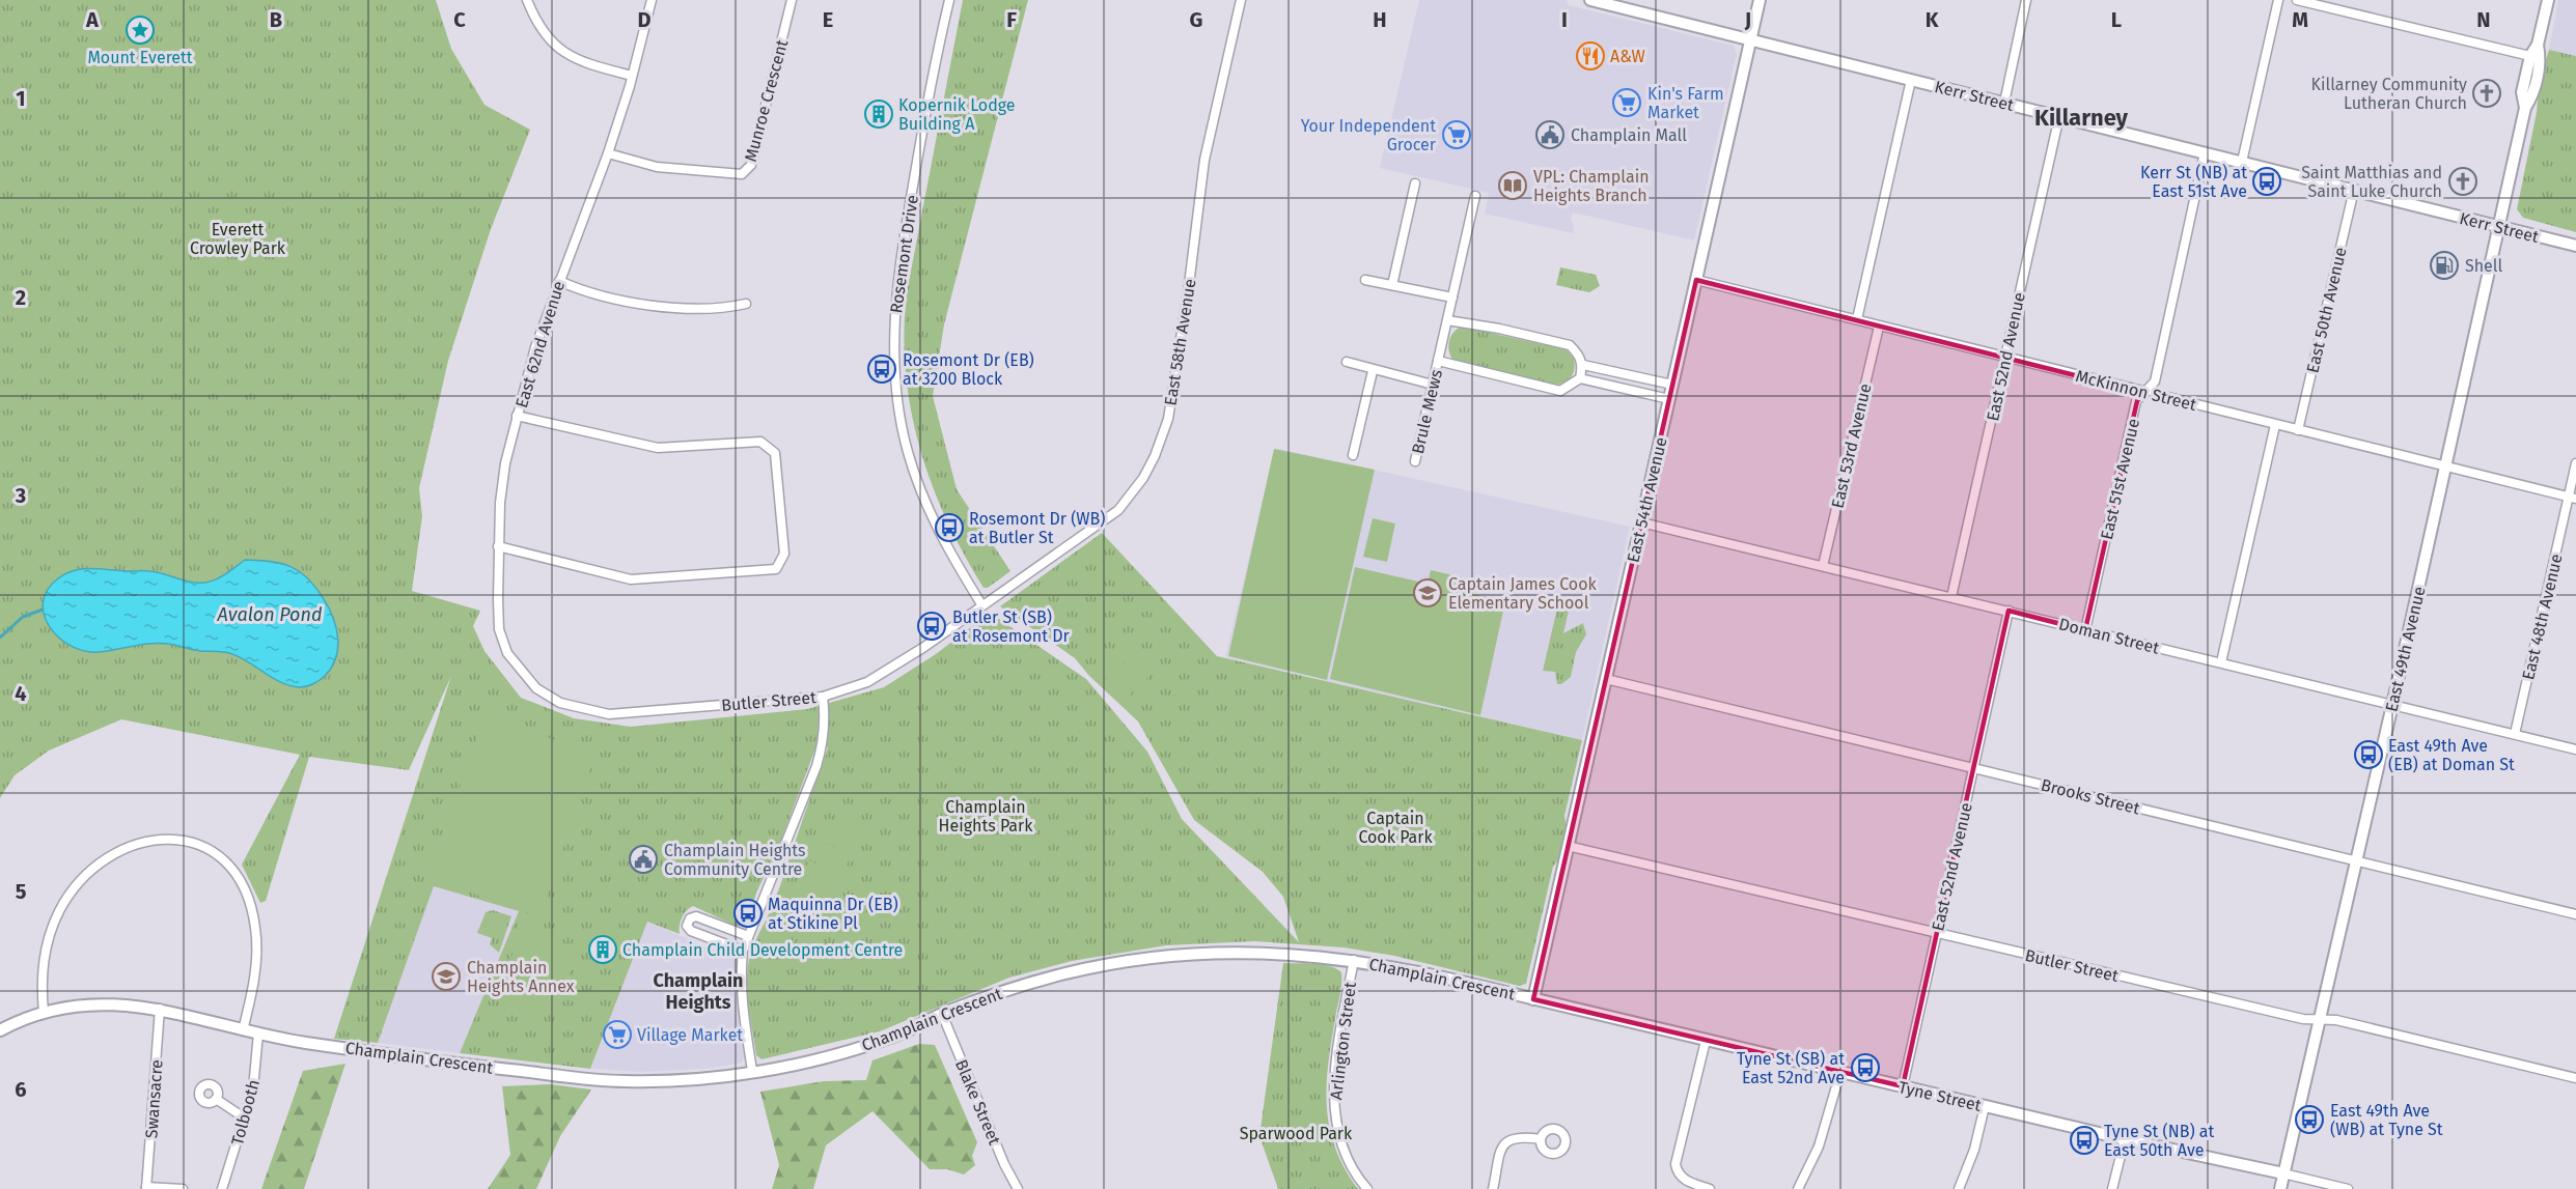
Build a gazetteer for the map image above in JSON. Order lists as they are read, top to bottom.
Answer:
{
  "streets": {
    "street": [
      "Kerr Street",
      "Munroe Crescent",
      "Rosemont Drive",
      "East 50th Avenue",
      "East 58th Avenue",
      "East 62nd Avenue",
      "East 52nd Avenue",
      "McKinnon Street",
      "Brule Mews",
      "East 53rd Avenue",
      "East 51st Avenue",
      "East 54th Avenue",
      "East 48th Avenue",
      "Doman Street",
      "East 49th Avenue",
      "Butler Street",
      "Brooks Street",
      "Champlain Crescent",
      "Arlington Street",
      "Tyne Street",
      "Swansacre",
      "Blake Street",
      "Tolbooth"
    ]
  },
  "crossings": [
    ["Kerr Street", "East 50th Avenue"],
    ["Kerr Street", "East 52nd Avenue"],
    ["Kerr Street", "East 51st Avenue"],
    ["Kerr Street", "East 54th Avenue"],
    ["Kerr Street", "East 49th Avenue"],
    ["Munroe Crescent", "East 62nd Avenue"],
    ["Rosemont Drive", "East 58th Avenue"],
    ["Rosemont Drive", "Butler Street"],
    ["East 50th Avenue", "McKinnon Street"],
    ["East 58th Avenue", "Butler Street"],
    ["East 62nd Avenue", "Butler Street"],
    ["East 52nd Avenue", "McKinnon Street"],
    ["East 52nd Avenue", "Doman Street"],
    ["East 52nd Avenue", "Butler Street"],
    ["East 52nd Avenue", "Brooks Street"],
    ["East 52nd Avenue", "Tyne Street"],
    ["McKinnon Street", "East 53rd Avenue"],
    ["McKinnon Street", "East 51st Avenue"],
    ["McKinnon Street", "East 54th Avenue"],
    ["McKinnon Street", "East 48th Avenue"],
    ["McKinnon Street", "East 49th Avenue"],
    ["East 53rd Avenue", "Doman Street"],
    ["East 51st Avenue", "Doman Street"],
    ["East 54th Avenue", "Doman Street"],
    ["East 54th Avenue", "Butler Street"],
    ["East 54th Avenue", "Brooks Street"],
    ["East 54th Avenue", "Champlain Crescent"],
    ["East 54th Avenue", "Tyne Street"],
    ["East 48th Avenue", "Doman Street"],
    ["Doman Street", "East 49th Avenue"],
    ["East 49th Avenue", "Butler Street"],
    ["East 49th Avenue", "Brooks Street"],
    ["East 49th Avenue", "Tyne Street"],
    ["Champlain Crescent", "Arlington Street"],
    ["Champlain Crescent", "Tyne Street"],
    ["Champlain Crescent", "Swansacre"],
    ["Champlain Crescent", "Blake Street"],
    ["Champlain Crescent", "Tolbooth"]
  ],
  "districts": ["Killarney", "Champlain Heights"],
  "water": ["Avalon Pond"],
  "parks": [
    "Everett Crowley Park",
    "Champlain Heights Park",
    "Captain Cook Park",
    "Sparwood Park"
  ],
  "places": {
    "place": ["Mount Everett"],
    "restaurant": ["A&W"],
    "church": ["Killarney Community Lutheran Church", "Saint Matthias and Saint Luke Church"],
    "supermarket": ["Kin's Farm Market", "Your Independent Grocer", "Village Market"],
    "building": ["Kopernik Lodge Building A", "Champlain Child Development Centre"],
    "public building": ["Champlain Mall", "Champlain Heights Community Centre"],
    "bus stop": [
      "Kerr St (NB) at East 51st Ave",
      "Rosemont Dr (EB) at 3200 Block",
      "Rosemont Dr (WB) at Butler St",
      "Butler St (SB) at Rosemont Dr",
      "East 49th Ave (EB) at Doman St",
      "Maquinna Dr (EB) at Stikine Pl",
      "Tyne St (SB) at East 52nd Ave",
      "East 49th Ave (WB) at Tyne St",
      "Tyne St (NB) at East 50th Ave"
    ],
    "library": ["VPL: Champlain Heights Branch"],
    "fuel station": ["Shell"],
    "school or university": ["Captain James Cook Elementary School", "Champlain Heights Annex"]
  },
  "grid": {
    "columns": [
      "A",
      "B",
      "C",
      "D",
      "E",
      "F",
      "G",
      "H",
      "I",
      "J",
      "K",
      "L",
      "M",
      "N"
    ],
    "rows": [
      "1",
      "2",
      "3",
      "4",
      "5",
      "6"
    ]
  }
}
